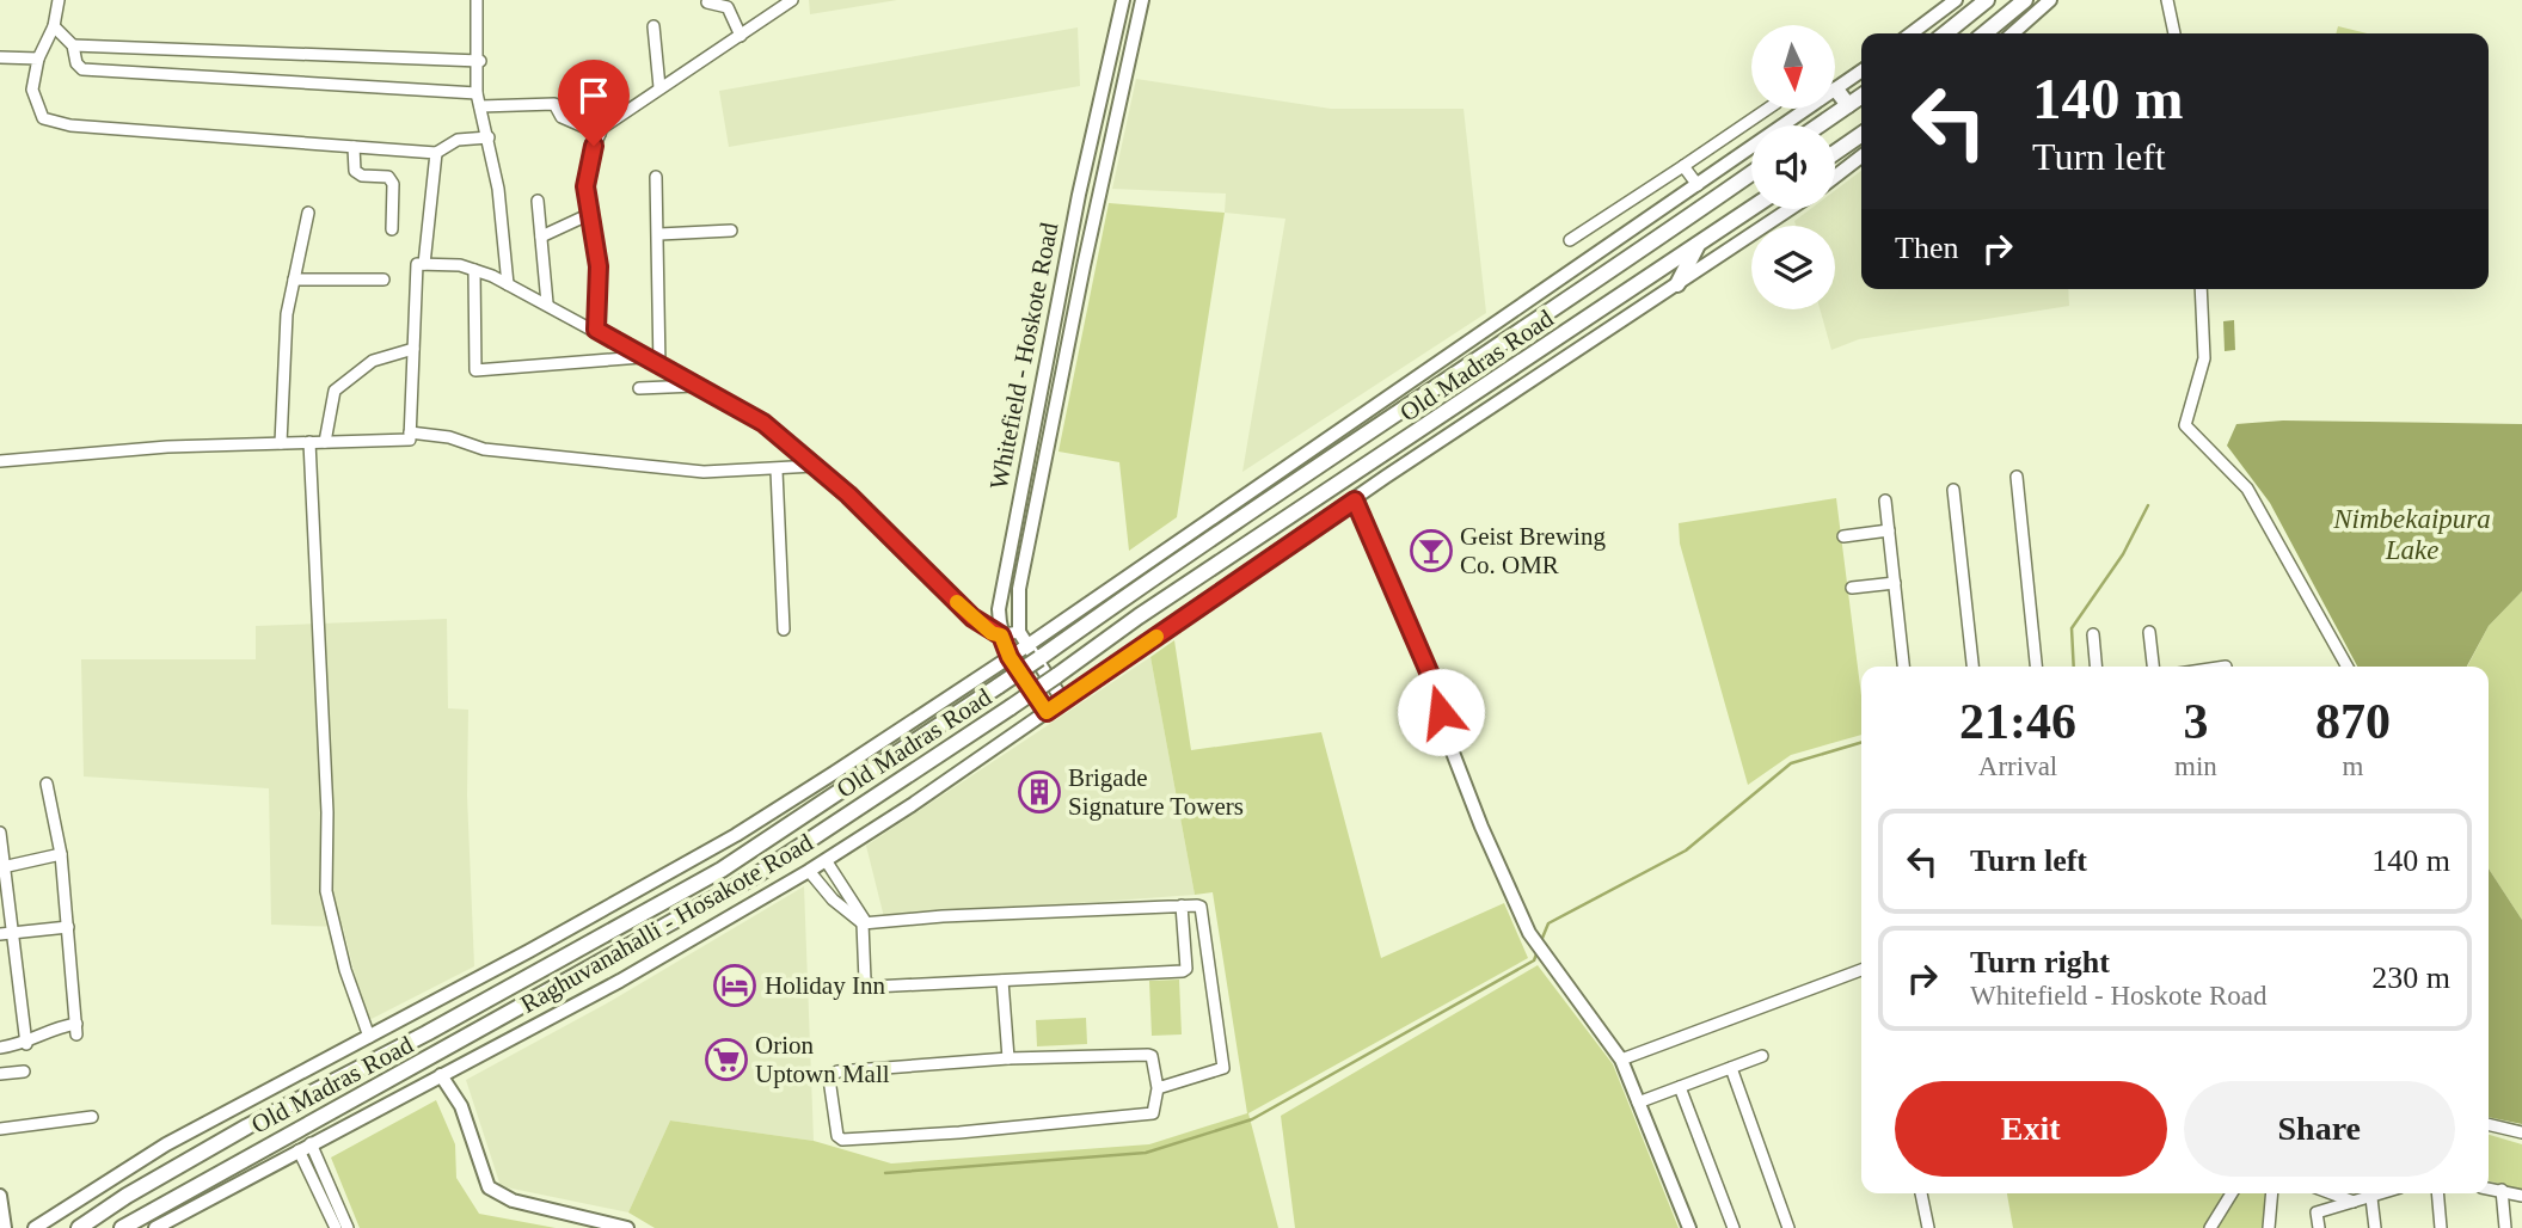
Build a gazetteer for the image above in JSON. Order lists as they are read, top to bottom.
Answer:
{
  "streets": {
    "highway": ["Old Madras Road"],
    "main road": ["Whitefield - Hoskote Road", "Raghuvanahalli - Hosakote Road"]
  },
  "crossings": [
    ["Whitefield - Hoskote Road", "Old Madras Road"],
    ["Whitefield - Hoskote Road", "Raghuvanahalli - Hosakote Road"]
  ],
  "water": ["Nimbekaipura Lake"],
  "places": {
    "bar": ["Geist Brewing Co. OMR"],
    "building": ["Brigade Signature Towers"],
    "hotel": ["Holiday Inn"],
    "supermarket": ["Orion Uptown Mall"]
  },
  "north": "bottom",
  "page": {
    "turn": ["140 m", "Turn left"],
    "then": "Then",
    "eta": [
      "21:46",
      "Arrival",
      "3",
      "min",
      "870",
      "m"
    ],
    "list": [
      {
        "name": "Turn left",
        "value": "140 m"
      },
      {
        "name": "Turn right",
        "note": "Whitefield - Hoskote Road",
        "value": "230 m"
      }
    ],
    "buttons": ["Exit", "Share"]
  }
}
